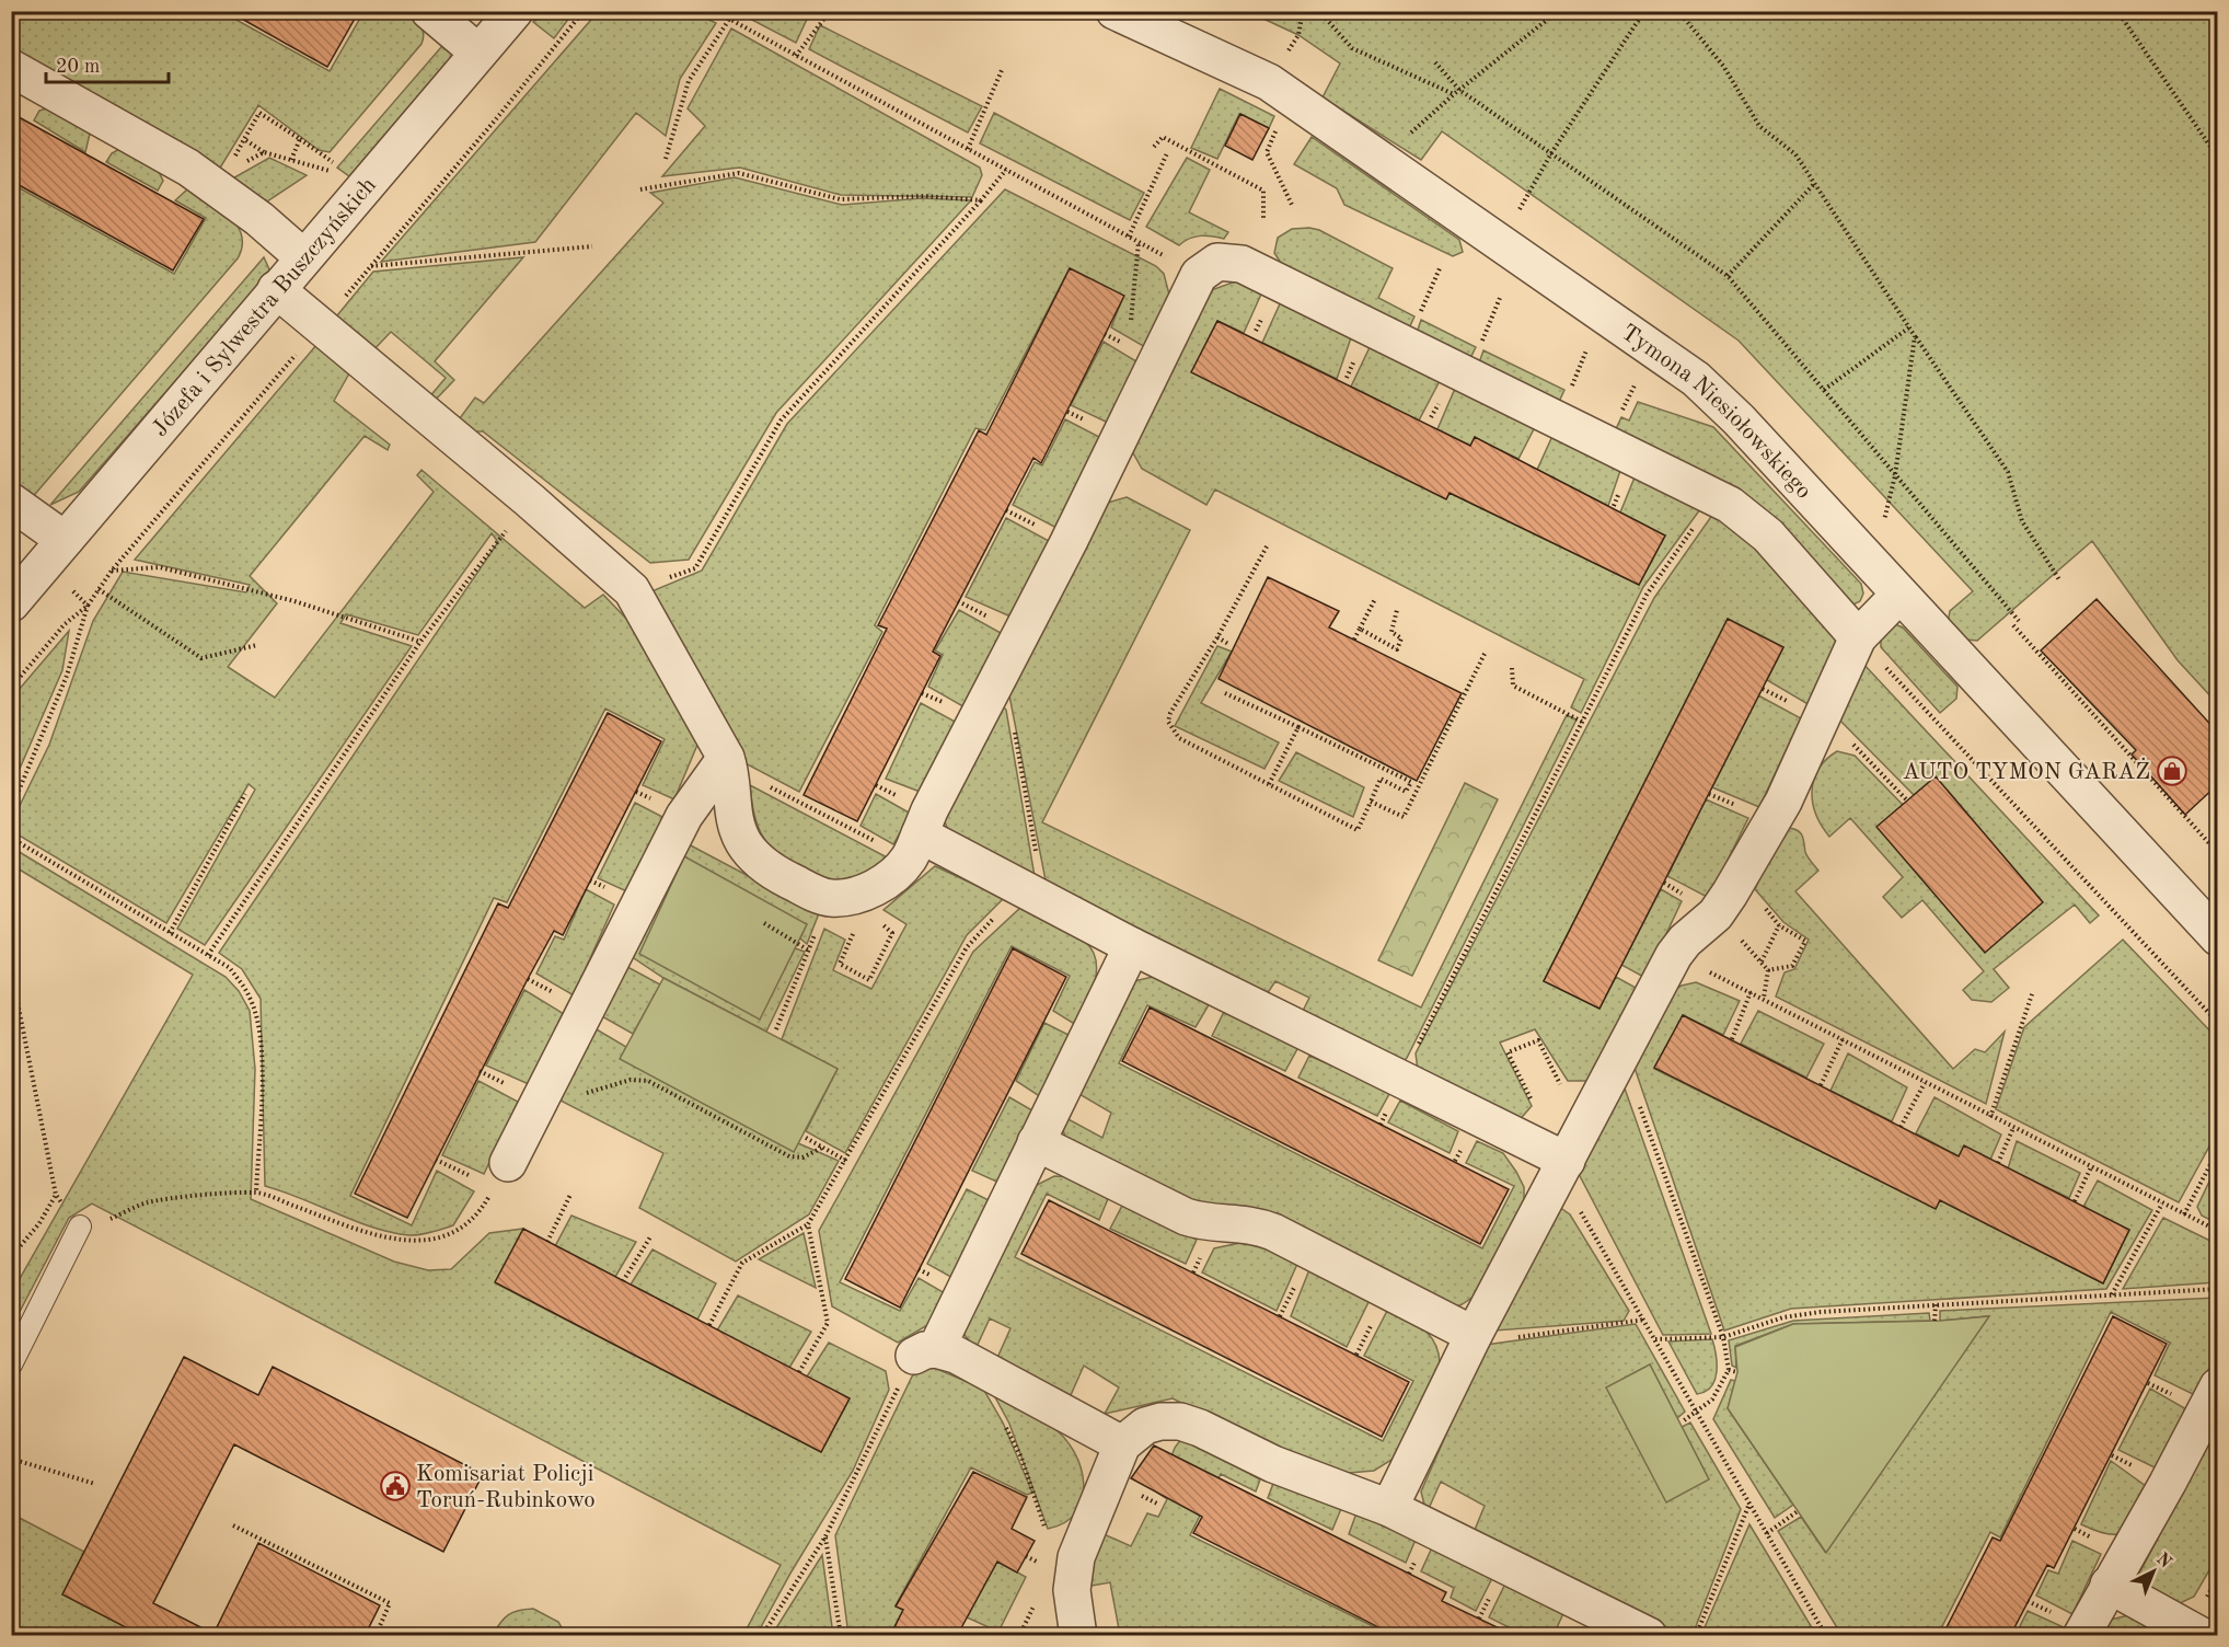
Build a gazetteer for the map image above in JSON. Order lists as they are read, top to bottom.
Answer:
{
  "streets": {
    "street": ["Józefa i Sylwestra Buszczyńskich", "Tymona Niesiołowskiego"]
  },
  "places": {
    "shop": ["AUTO TYMON GARAŻ"],
    "public building": ["Komisariat Policji Toruń-Rubinkowo"]
  },
  "scale_bar": "20 m",
  "north": "top right"
}
